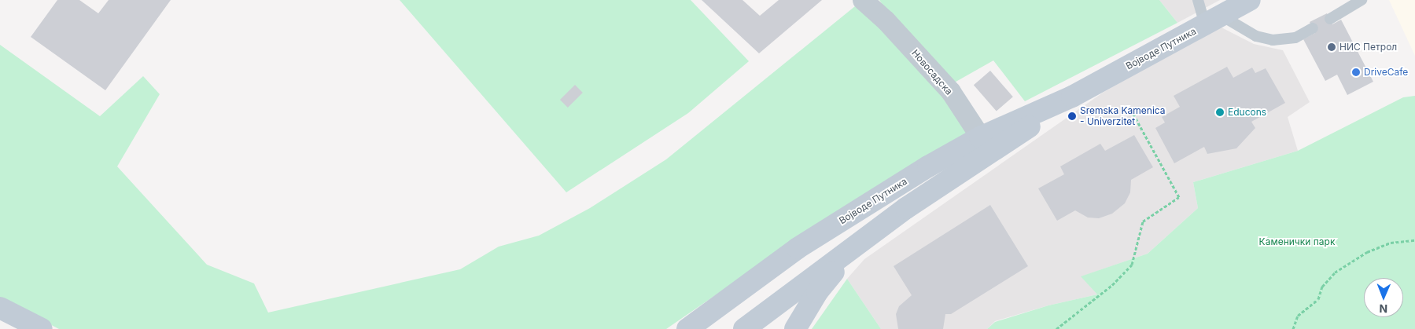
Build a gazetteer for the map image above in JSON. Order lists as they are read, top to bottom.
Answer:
{
  "streets": {
    "main road": ["Војводе Путника"],
    "street": ["Новосадска"]
  },
  "crossings": [
    ["Војводе Путника", "Новосадска"]
  ],
  "parks": ["Каменички парк"],
  "places": [
    "НИС Петрол",
    "DriveCafe",
    "Educons",
    "Sremska Kamenica - Univerzitet"
  ],
  "north": "bottom"
}
